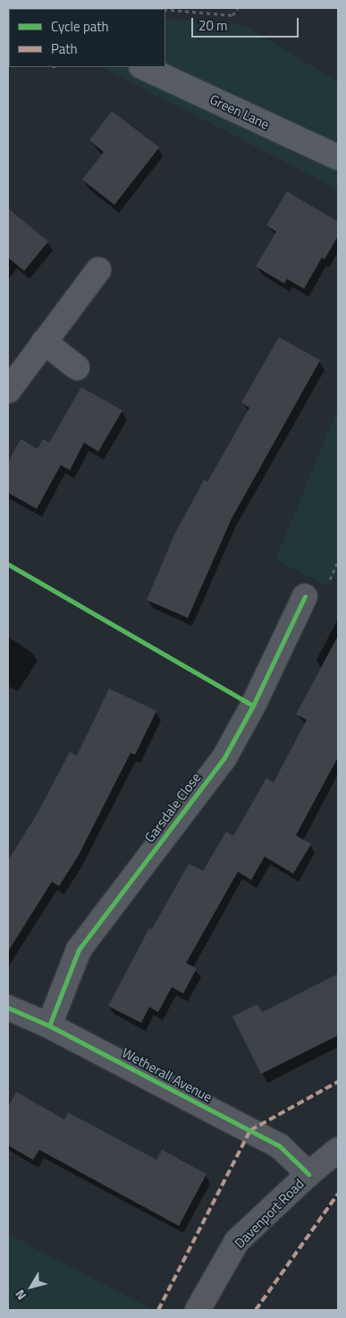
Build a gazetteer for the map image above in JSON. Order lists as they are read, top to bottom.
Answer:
{
  "streets": {
    "main road": ["Green Lane"],
    "street": ["Garsdale Close", "Wetherall Avenue", "Davenport Road"]
  },
  "crossings": [
    ["Garsdale Close", "Wetherall Avenue"],
    ["Wetherall Avenue", "Davenport Road"]
  ],
  "legend": ["Cycle path", "Path"],
  "scale_bar": "20 m",
  "north": "bottom left"
}
